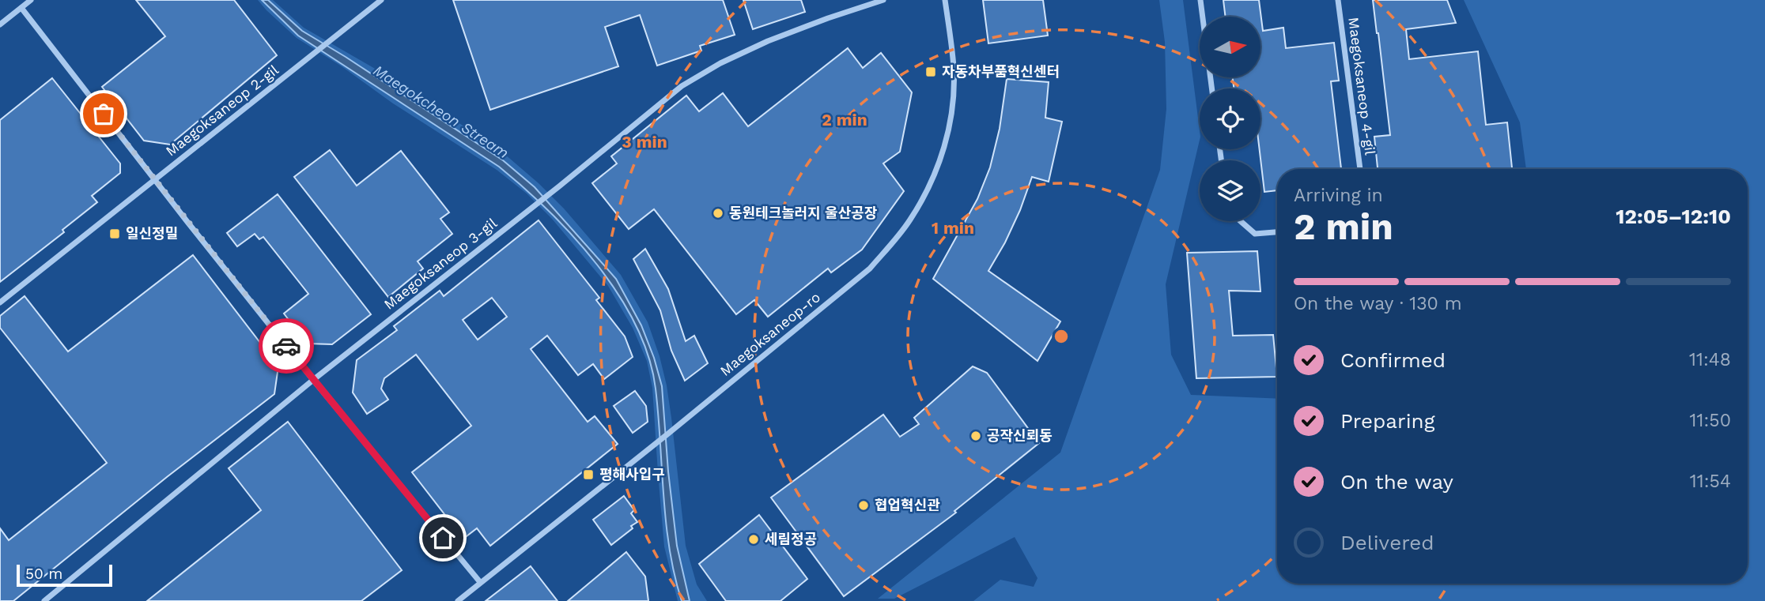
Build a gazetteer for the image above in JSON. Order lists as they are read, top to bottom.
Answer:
{
  "streets": {
    "street": [
      "Maegoksaneop 4-gil",
      "Maegoksaneop 2-gil",
      "Maegoksaneop 3-gil",
      "Maegoksaneop-ro"
    ]
  },
  "water": ["Maegokcheon Stream"],
  "places": {
    "transit": ["자동차부품혁신센터", "일신정밀", "평해사입구"],
    "other": [
      "동원테크놀러지 울산공장",
      "공작신뢰동",
      "협업혁신관",
      "세림정공"
    ]
  },
  "scale_bar": "50 m",
  "north": "right",
  "page": {
    "heading": ["2 min", "Arriving in", "12:05–12:10"],
    "bar": "On the way · 130 m",
    "list": [
      ["Confirmed", "11:48"],
      ["Preparing", "11:50"],
      ["On the way", "11:54"],
      "Delivered"
    ],
    "scale": "50 m"
  },
  "rings": ["2 min", "3 min", "1 min"]
}
